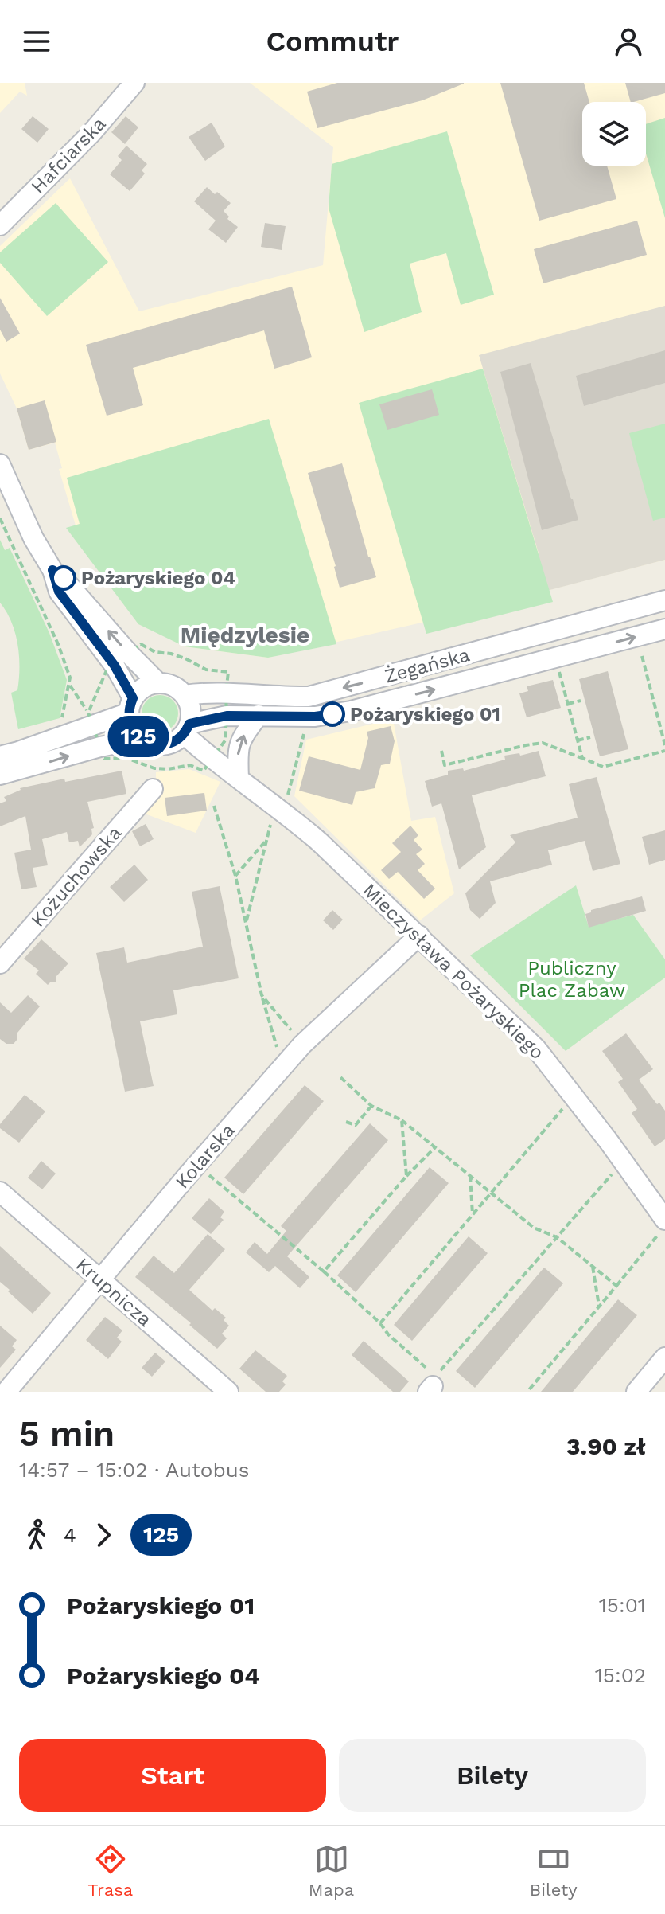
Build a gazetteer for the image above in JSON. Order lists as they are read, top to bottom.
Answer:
{
  "streets": {
    "street": [
      "Hafciarska",
      "Żegańska",
      "Kożuchowska",
      "Mieczysława Pożaryskiego",
      "Kolarska",
      "Krupnicza"
    ]
  },
  "crossings": [
    ["Żegańska", "Mieczysława Pożaryskiego"],
    ["Mieczysława Pożaryskiego", "Kolarska"],
    ["Kolarska", "Krupnicza"]
  ],
  "districts": ["Międzylesie"],
  "parks": ["Publiczny Plac Zabaw"],
  "places": ["Pożaryskiego 04", "Pożaryskiego 01"],
  "lines": ["bus line 125"],
  "page": {
    "header": "Commutr",
    "on_map": "125",
    "heading": ["5 min", "14:57 – 15:02 · Autobus", "3.90 zł"],
    "legs": ["4", "125"],
    "list": [
      {
        "name": "Pożaryskiego 01",
        "value": "15:01"
      },
      {
        "name": "Pożaryskiego 04",
        "value": "15:02"
      }
    ],
    "buttons": ["Start", "Bilety"],
    "tabs": ["Trasa", "Mapa", "Bilety"]
  }
}
